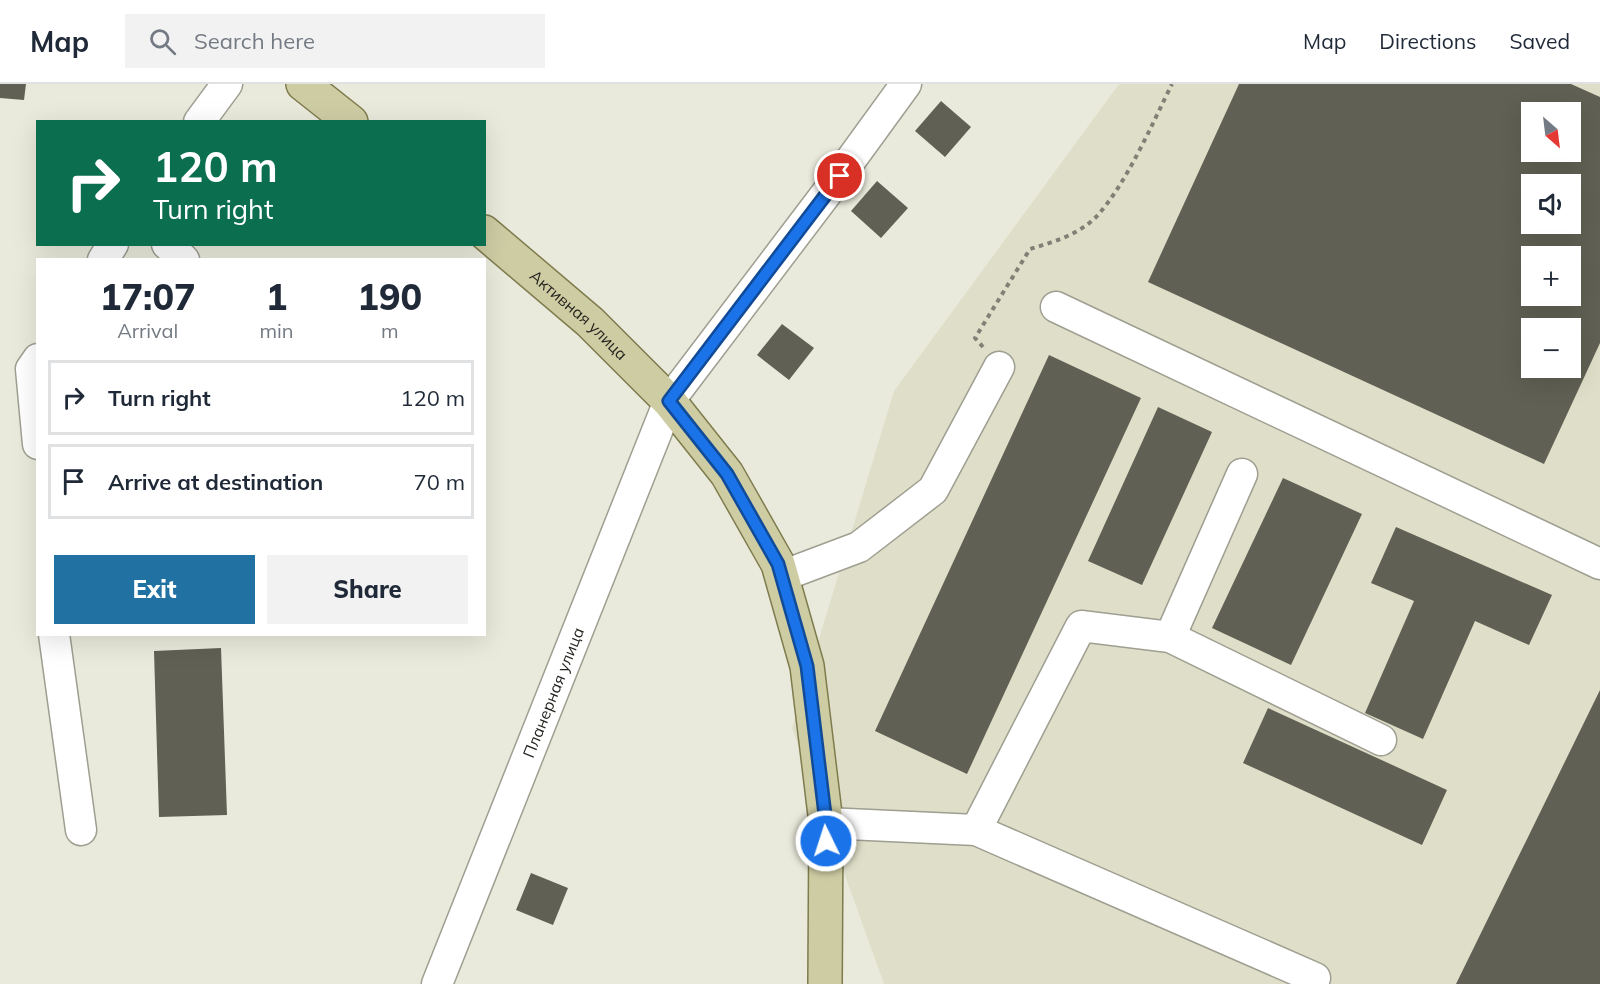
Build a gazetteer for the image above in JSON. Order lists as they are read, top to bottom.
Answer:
{
  "streets": {
    "main road": ["Активная улица"],
    "street": ["Планерная улица"]
  },
  "crossings": [
    ["Активная улица", "Планерная улица"]
  ],
  "north": "bottom right",
  "page": {
    "header": "Map",
    "search": "Search here",
    "nav": ["Map", "Directions", "Saved"],
    "map_buttons": ["+", "−"],
    "turn": ["120 m", "Turn right"],
    "eta": [
      "17:07",
      "Arrival",
      "1",
      "min",
      "190",
      "m"
    ],
    "list": [
      {
        "name": "Turn right",
        "value": "120 m"
      },
      {
        "name": "Arrive at destination",
        "value": "70 m"
      }
    ],
    "buttons": ["Exit", "Share"]
  }
}
